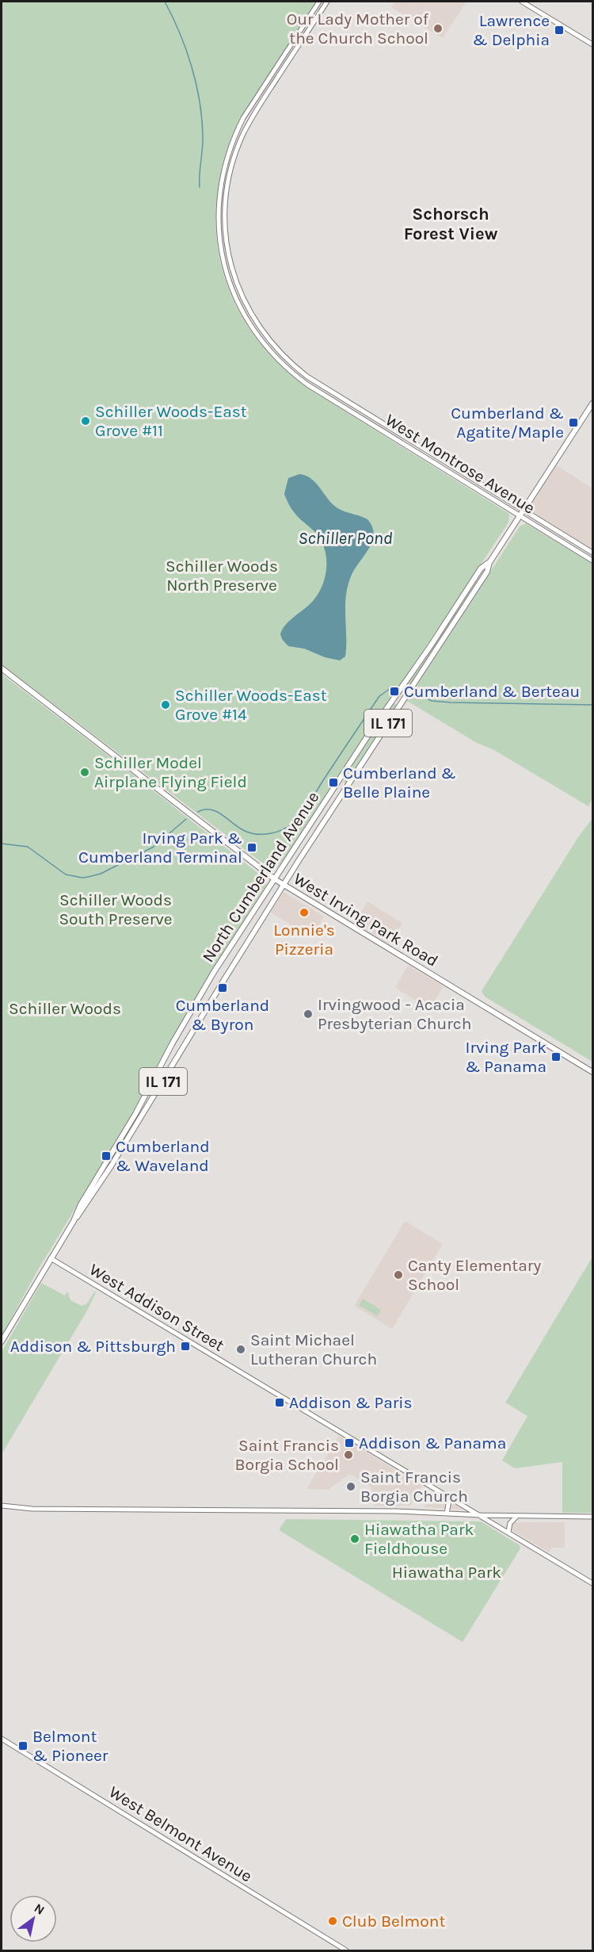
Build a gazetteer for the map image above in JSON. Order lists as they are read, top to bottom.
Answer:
{
  "streets": {
    "main road": [
      "West Montrose Avenue",
      "IL 171",
      "North Cumberland Avenue",
      "West Irving Park Road",
      "West Addison Street",
      "West Belmont Avenue"
    ]
  },
  "crossings": [
    ["West Montrose Avenue", "North Cumberland Avenue"],
    ["North Cumberland Avenue", "West Irving Park Road"],
    ["North Cumberland Avenue", "West Addison Street"]
  ],
  "districts": ["Schorsch Forest View"],
  "water": ["Schiller Pond"],
  "parks": [
    "Schiller Woods North Preserve",
    "Schiller Woods South Preserve",
    "Schiller Woods",
    "Hiawatha Park"
  ],
  "places": {
    "other": [
      "Our Lady Mother of the Church School",
      "Schiller Woods-East Grove #11",
      "Schiller Woods-East Grove #14",
      "Schiller Model Airplane Flying Field",
      "Lonnie's Pizzeria",
      "Irvingwood - Acacia Presbyterian Church",
      "Canty Elementary School",
      "Saint Michael Lutheran Church",
      "Saint Francis Borgia School",
      "Saint Francis Borgia Church",
      "Hiawatha Park Fieldhouse",
      "Club Belmont"
    ],
    "transit": [
      "Lawrence & Delphia",
      "Cumberland & Agatite/Maple",
      "Cumberland & Berteau",
      "Cumberland & Belle Plaine",
      "Irving Park & Cumberland Terminal",
      "Cumberland & Byron",
      "Irving Park & Panama",
      "Cumberland & Waveland",
      "Addison & Pittsburgh",
      "Addison & Paris",
      "Addison & Panama",
      "Belmont & Pioneer"
    ]
  },
  "north": "top right"
}
